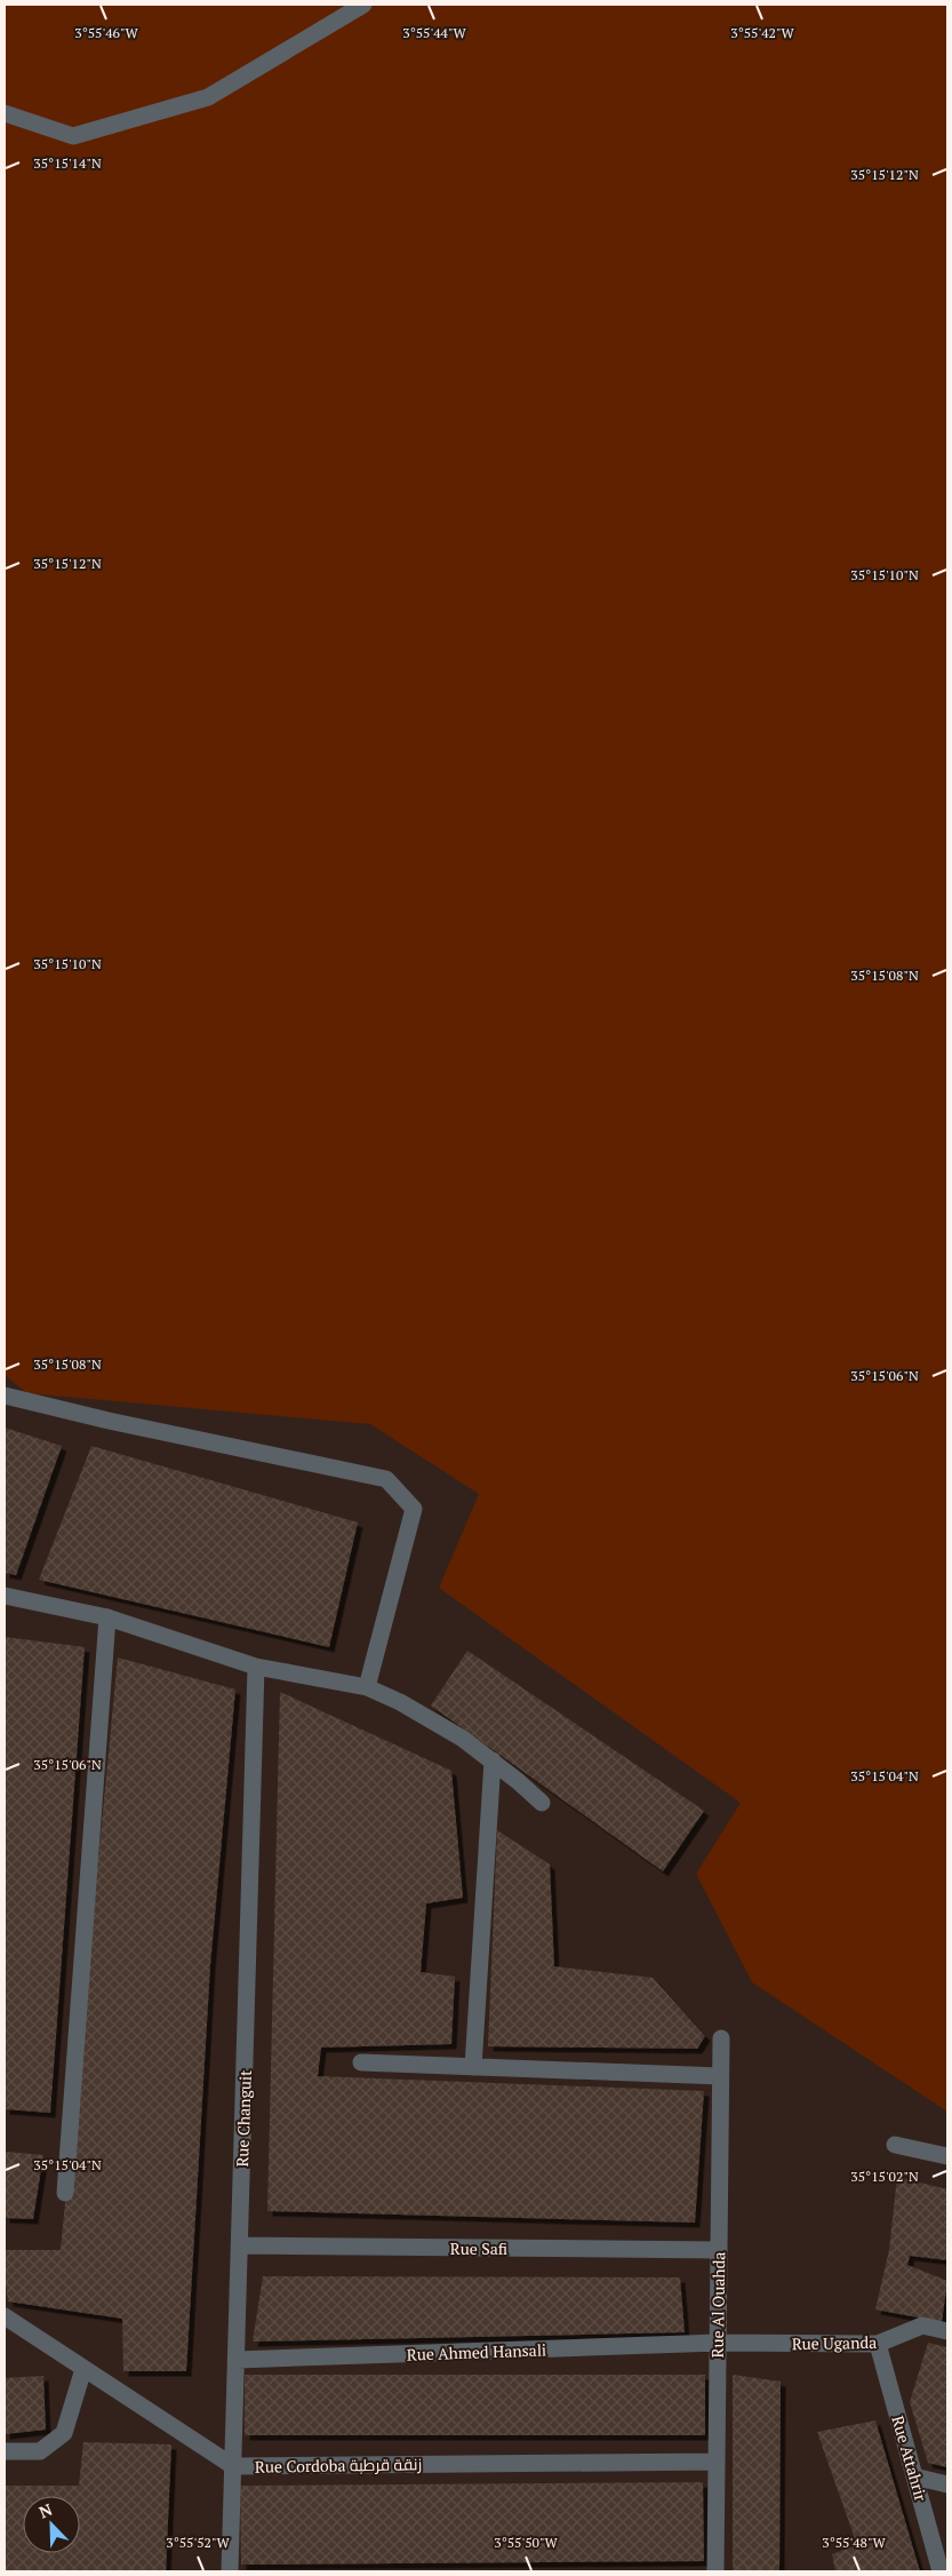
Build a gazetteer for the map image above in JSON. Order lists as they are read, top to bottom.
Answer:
{
  "streets": {
    "street": [
      "Rue Changuit",
      "Rue Safi",
      "Rue Al Ouahda",
      "Rue Uganda",
      "Rue Ahmed Hansali",
      "Rue Attahrir",
      "Rue Cordoba زنقة قرطبة"
    ]
  },
  "crossings": [
    ["Rue Changuit", "Rue Safi"],
    ["Rue Changuit", "Rue Ahmed Hansali"],
    ["Rue Changuit", "Rue Cordoba زنقة قرطبة"],
    ["Rue Safi", "Rue Al Ouahda"],
    ["Rue Al Ouahda", "Rue Uganda"],
    ["Rue Al Ouahda", "Rue Ahmed Hansali"],
    ["Rue Al Ouahda", "Rue Cordoba زنقة قرطبة"],
    ["Rue Uganda", "Rue Ahmed Hansali"],
    ["Rue Uganda", "Rue Attahrir"]
  ],
  "north": "top left",
  "coordinates": [
    "3°55'46\"W",
    "3°55'44\"W",
    "3°55'42\"W",
    "35°15'14\"N",
    "35°15'12\"N",
    "35°15'10\"N",
    "35°15'08\"N",
    "35°15'06\"N",
    "35°15'04\"N",
    "35°15'02\"N",
    "3°55'52\"W",
    "3°55'50\"W",
    "3°55'48\"W"
  ]
}
